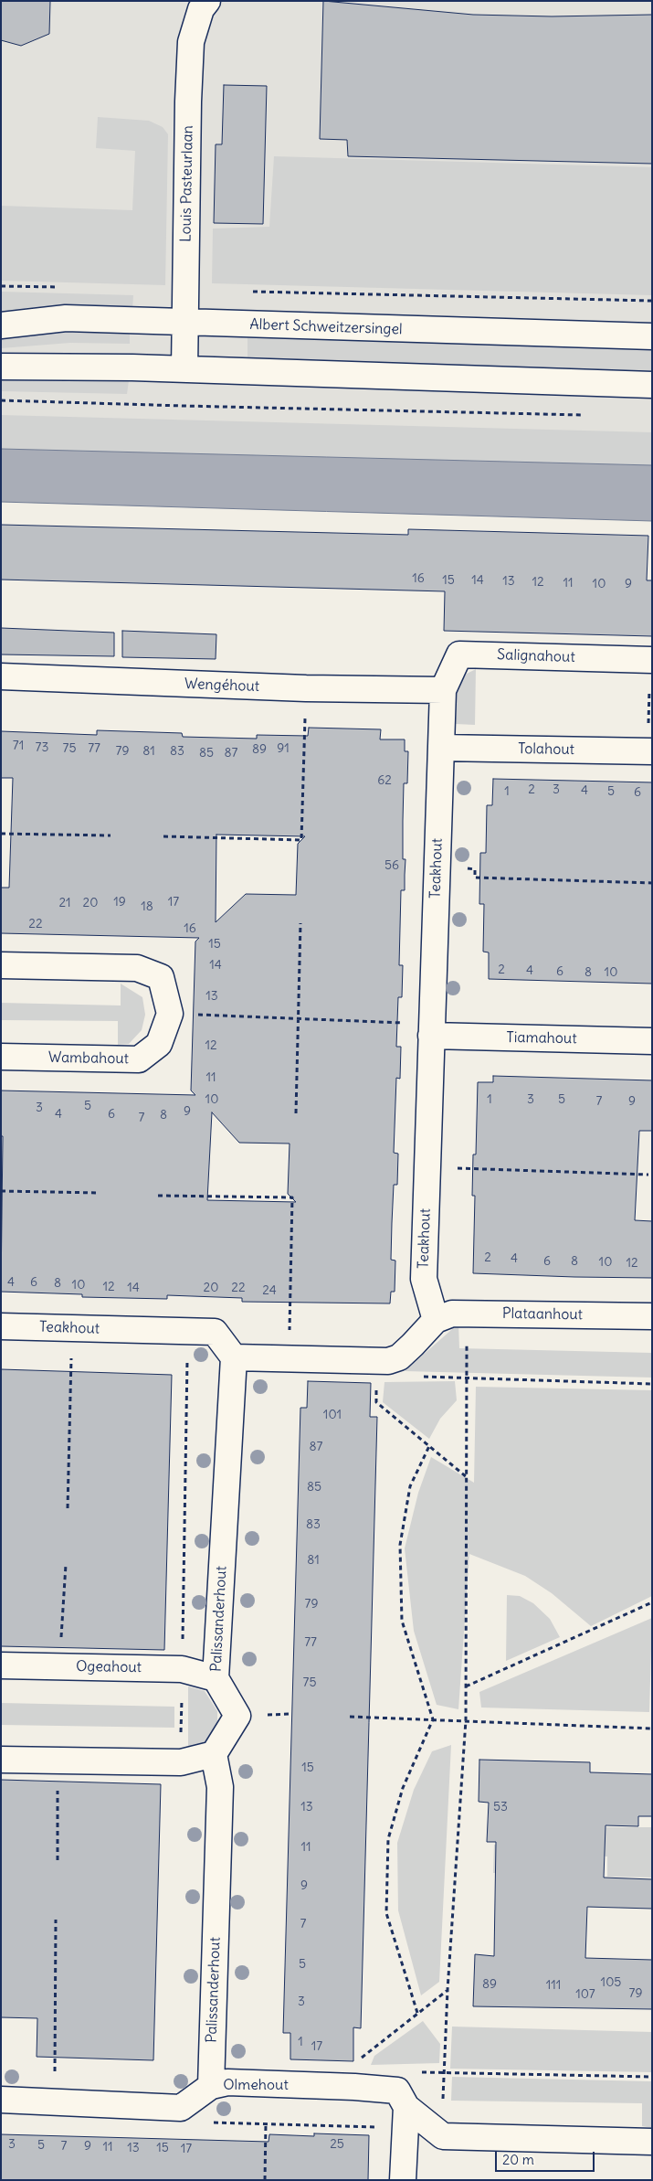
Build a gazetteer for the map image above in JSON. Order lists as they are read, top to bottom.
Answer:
{
  "streets": {
    "street": [
      "Louis Pasteurlaan",
      "Albert Schweitzersingel",
      "Salignahout",
      "Wengéhout",
      "Tolahout",
      "Teakhout",
      "Tiamahout",
      "Wambahout",
      "Plataanhout",
      "Palissanderhout",
      "Ogeahout",
      "Olmehout"
    ]
  },
  "crossings": [
    ["Louis Pasteurlaan", "Albert Schweitzersingel"],
    ["Salignahout", "Wengéhout"],
    ["Salignahout", "Teakhout"],
    ["Wengéhout", "Teakhout"],
    ["Tolahout", "Teakhout"],
    ["Teakhout", "Tiamahout"],
    ["Teakhout", "Plataanhout"],
    ["Teakhout", "Palissanderhout"],
    ["Palissanderhout", "Ogeahout"],
    ["Palissanderhout", "Olmehout"]
  ],
  "house_numbers": [
    "16",
    "15",
    "14",
    "13",
    "12",
    "11",
    "10",
    "9",
    "71",
    "73",
    "75",
    "77",
    "91",
    "89",
    "79",
    "81",
    "83",
    "85",
    "87",
    "62",
    "2",
    "3",
    "4",
    "1",
    "5",
    "6",
    "56",
    "19",
    "17",
    "21",
    "20",
    "18",
    "22",
    "16",
    "15",
    "14",
    "2",
    "4",
    "6",
    "8",
    "10",
    "13",
    "12",
    "11",
    "10",
    "1",
    "3",
    "5",
    "7",
    "9",
    "5",
    "3",
    "9",
    "4",
    "6",
    "8",
    "7",
    "2",
    "4",
    "6",
    "8",
    "10",
    "12",
    "4",
    "6",
    "8",
    "10",
    "12",
    "14",
    "20",
    "22",
    "24",
    "101",
    "87",
    "85",
    "83",
    "81",
    "79",
    "77",
    "75",
    "15",
    "13",
    "53",
    "11",
    "9",
    "7",
    "5",
    "105",
    "89",
    "111",
    "79",
    "107",
    "3",
    "1",
    "17",
    "3",
    "25",
    "5",
    "7",
    "9",
    "11",
    "13",
    "15",
    "17"
  ],
  "scale_bar": "20 m"
}
